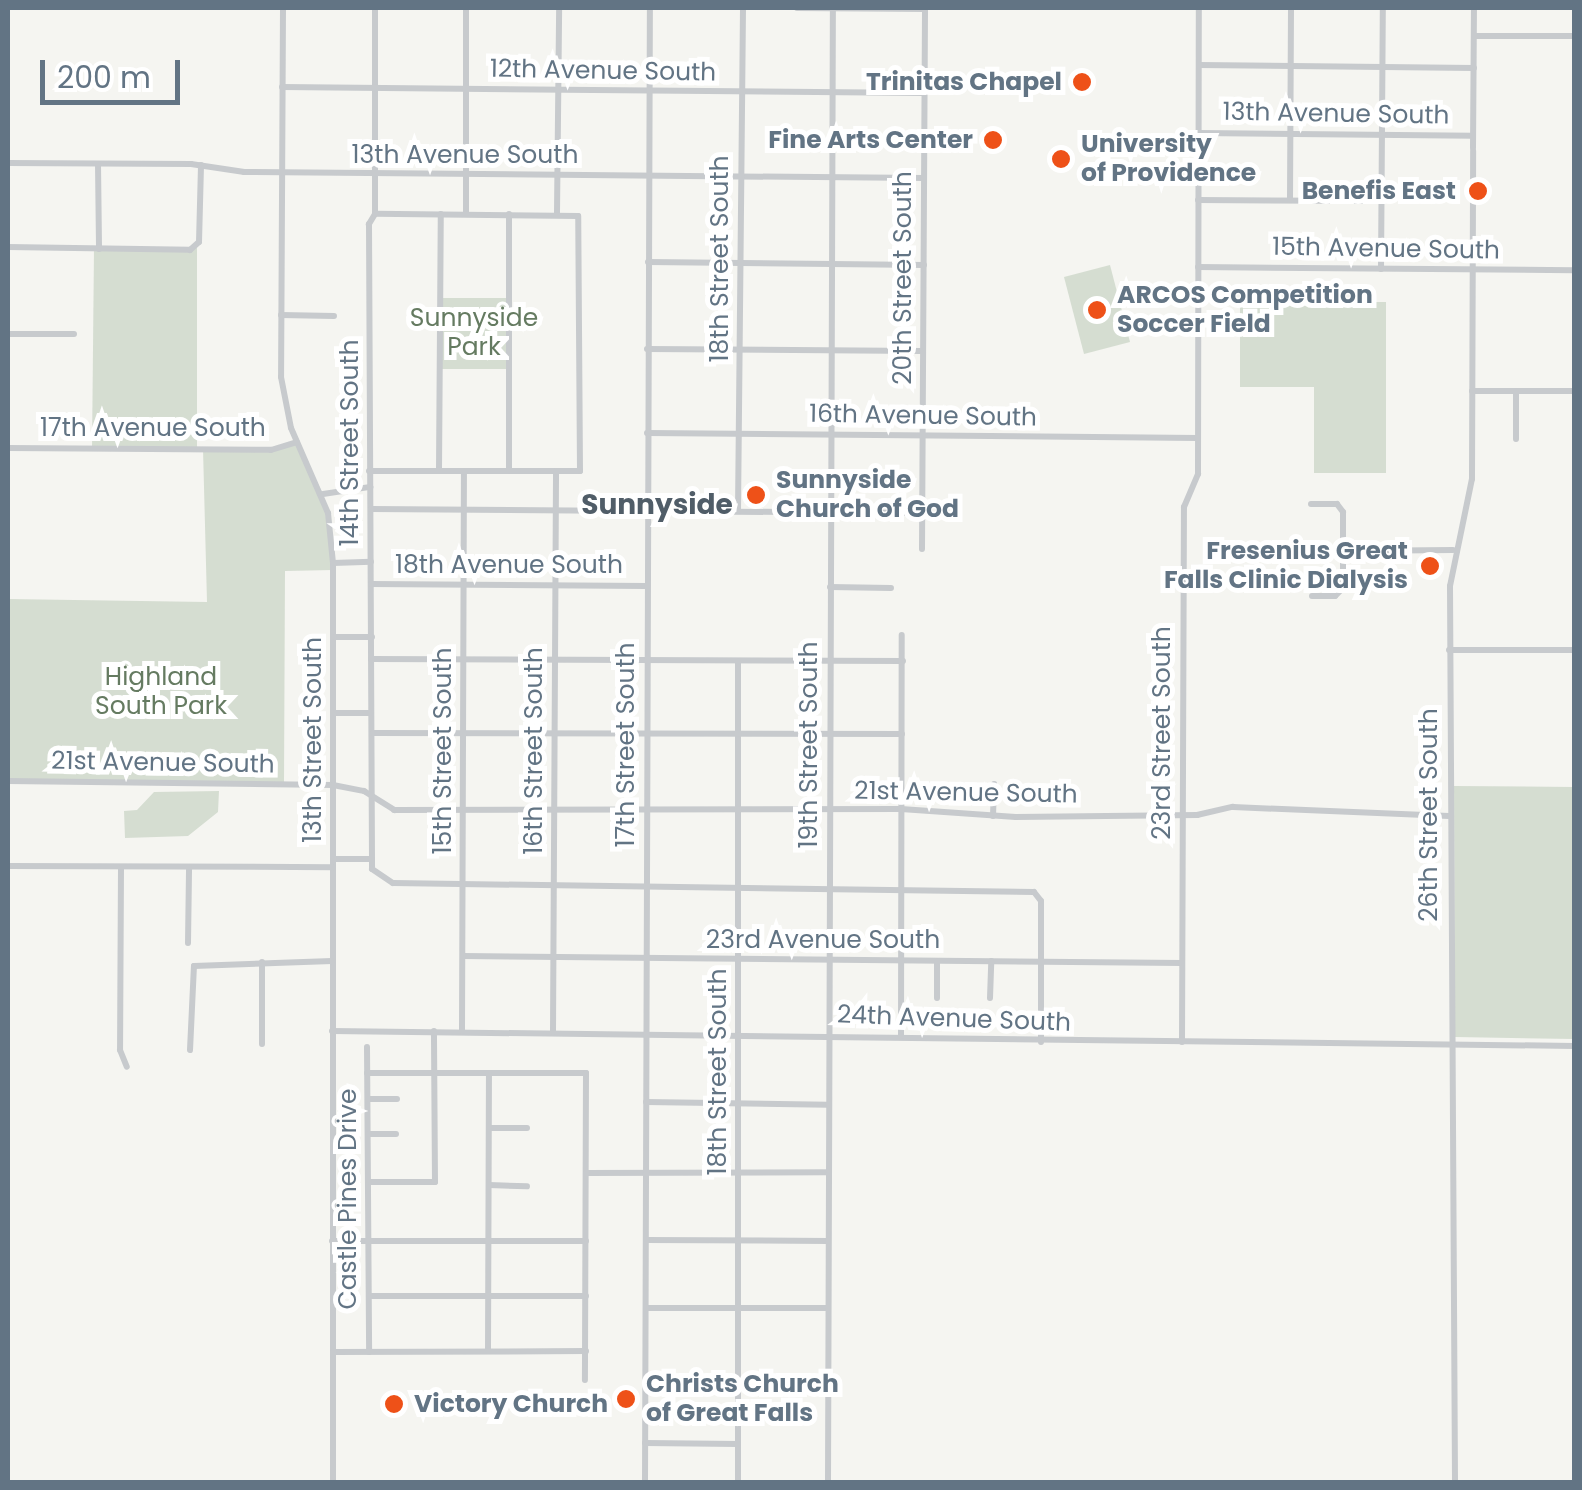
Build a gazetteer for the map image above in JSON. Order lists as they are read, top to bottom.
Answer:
{
  "streets": {
    "street": [
      "12th Avenue South",
      "13th Avenue South",
      "15th Avenue South",
      "18th Street South",
      "20th Street South",
      "16th Avenue South",
      "17th Avenue South",
      "14th Street South",
      "18th Avenue South",
      "23rd Street South",
      "13th Street South",
      "17th Street South",
      "19th Street South",
      "15th Street South",
      "16th Street South",
      "21st Avenue South",
      "26th Street South",
      "23rd Avenue South",
      "24th Avenue South",
      "Castle Pines Drive"
    ]
  },
  "crossings": [
    ["12th Avenue South", "18th Street South"],
    ["12th Avenue South", "20th Street South"],
    ["12th Avenue South", "14th Street South"],
    ["12th Avenue South", "13th Street South"],
    ["12th Avenue South", "17th Street South"],
    ["12th Avenue South", "19th Street South"],
    ["13th Avenue South", "18th Street South"],
    ["13th Avenue South", "20th Street South"],
    ["13th Avenue South", "14th Street South"],
    ["13th Avenue South", "23rd Street South"],
    ["13th Avenue South", "13th Street South"],
    ["13th Avenue South", "17th Street South"],
    ["13th Avenue South", "19th Street South"],
    ["13th Avenue South", "26th Street South"],
    ["15th Avenue South", "23rd Street South"],
    ["15th Avenue South", "26th Street South"],
    ["18th Street South", "16th Avenue South"],
    ["18th Street South", "21st Avenue South"],
    ["18th Street South", "23rd Avenue South"],
    ["18th Street South", "24th Avenue South"],
    ["20th Street South", "16th Avenue South"],
    ["16th Avenue South", "23rd Street South"],
    ["16th Avenue South", "17th Street South"],
    ["16th Avenue South", "19th Street South"],
    ["17th Avenue South", "13th Street South"],
    ["14th Street South", "18th Avenue South"],
    ["14th Street South", "21st Avenue South"],
    ["18th Avenue South", "13th Street South"],
    ["18th Avenue South", "17th Street South"],
    ["18th Avenue South", "15th Street South"],
    ["18th Avenue South", "16th Street South"],
    ["23rd Street South", "21st Avenue South"],
    ["23rd Street South", "23rd Avenue South"],
    ["23rd Street South", "24th Avenue South"],
    ["13th Street South", "21st Avenue South"],
    ["13th Street South", "24th Avenue South"],
    ["17th Street South", "21st Avenue South"],
    ["17th Street South", "23rd Avenue South"],
    ["17th Street South", "24th Avenue South"],
    ["19th Street South", "21st Avenue South"],
    ["19th Street South", "23rd Avenue South"],
    ["19th Street South", "24th Avenue South"],
    ["15th Street South", "21st Avenue South"],
    ["15th Street South", "23rd Avenue South"],
    ["15th Street South", "24th Avenue South"],
    ["16th Street South", "21st Avenue South"],
    ["16th Street South", "23rd Avenue South"],
    ["16th Street South", "24th Avenue South"],
    ["21st Avenue South", "26th Street South"],
    ["26th Street South", "24th Avenue South"]
  ],
  "districts": ["Sunnyside"],
  "parks": ["Sunnyside Park", "Highland South Park"],
  "places": [
    "Trinitas Chapel",
    "Fine Arts Center",
    "University of Providence",
    "Benefis East",
    "ARCOS Competition Soccer Field",
    "Sunnyside Church of God",
    "Fresenius Great Falls Clinic Dialysis",
    "Christs Church of Great Falls",
    "Victory Church"
  ],
  "scale_bar": "200 m"
}
